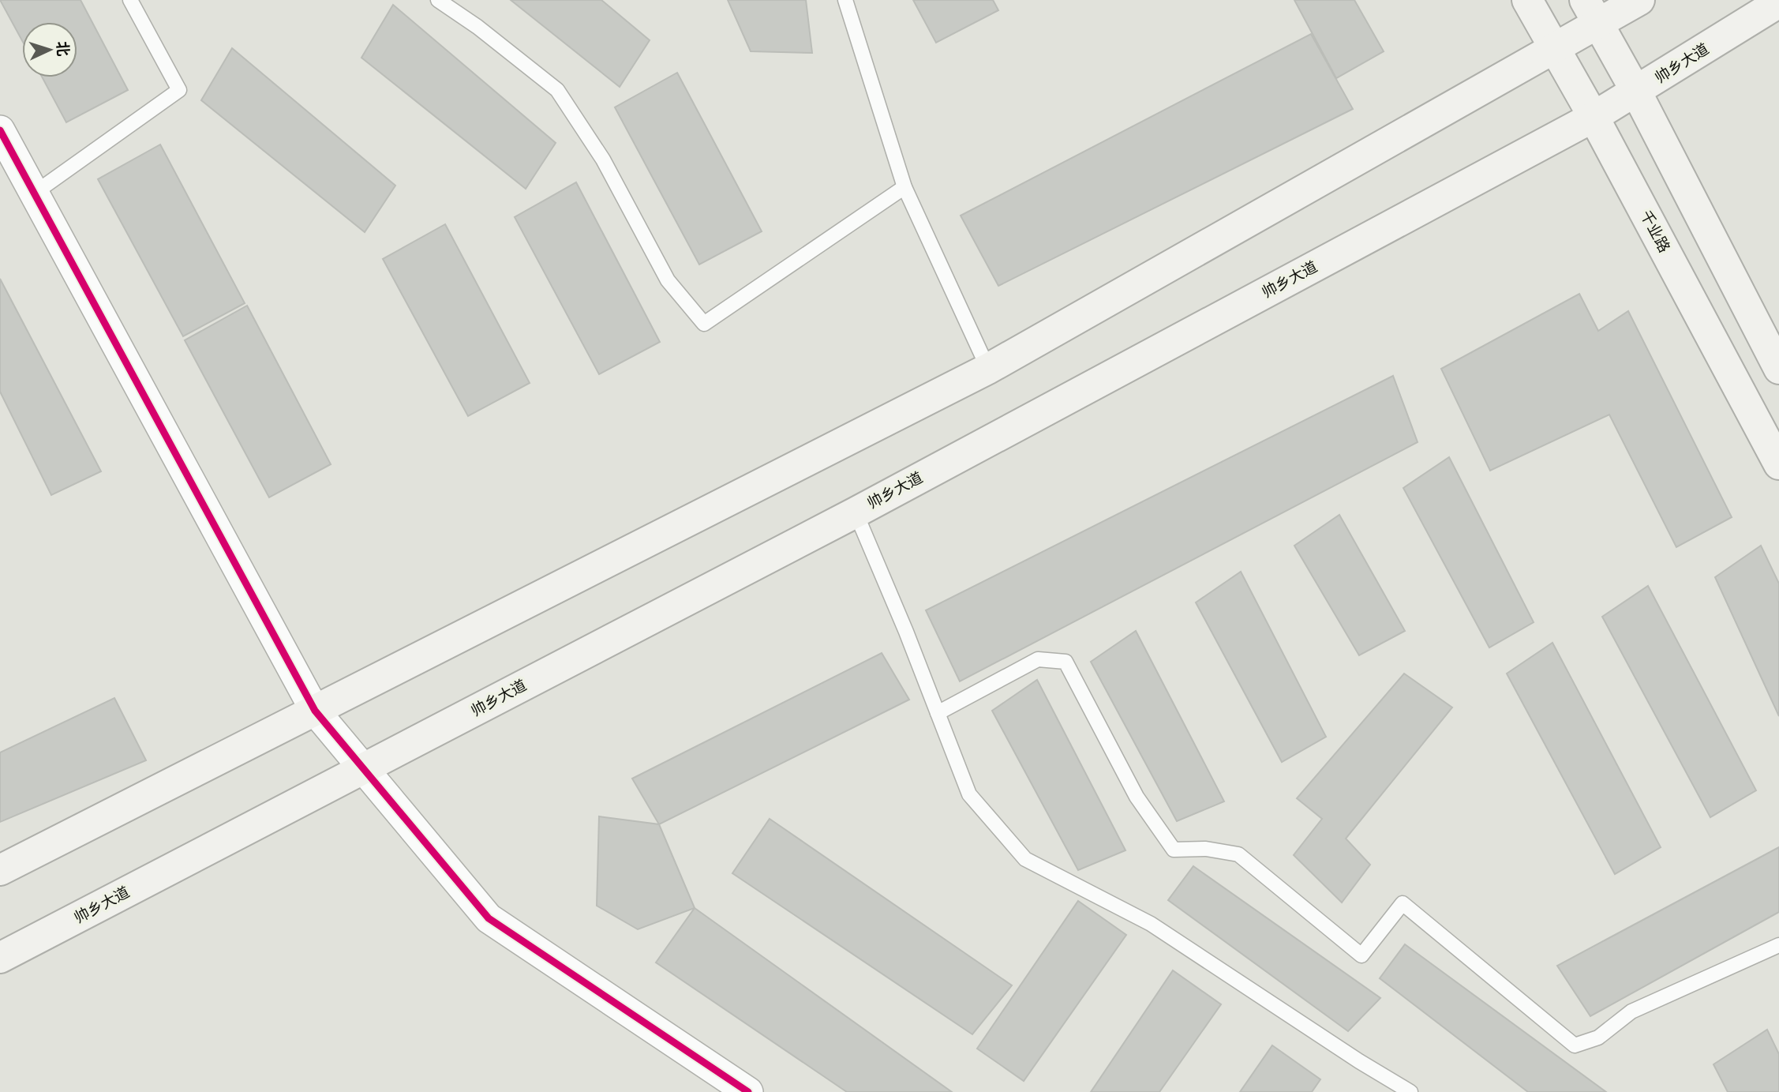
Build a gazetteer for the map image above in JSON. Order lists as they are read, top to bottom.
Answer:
{
  "streets": {
    "main road": ["帅乡大道", "千业路"]
  },
  "crossings": [
    ["帅乡大道", "千业路"]
  ],
  "north": "right"
}
